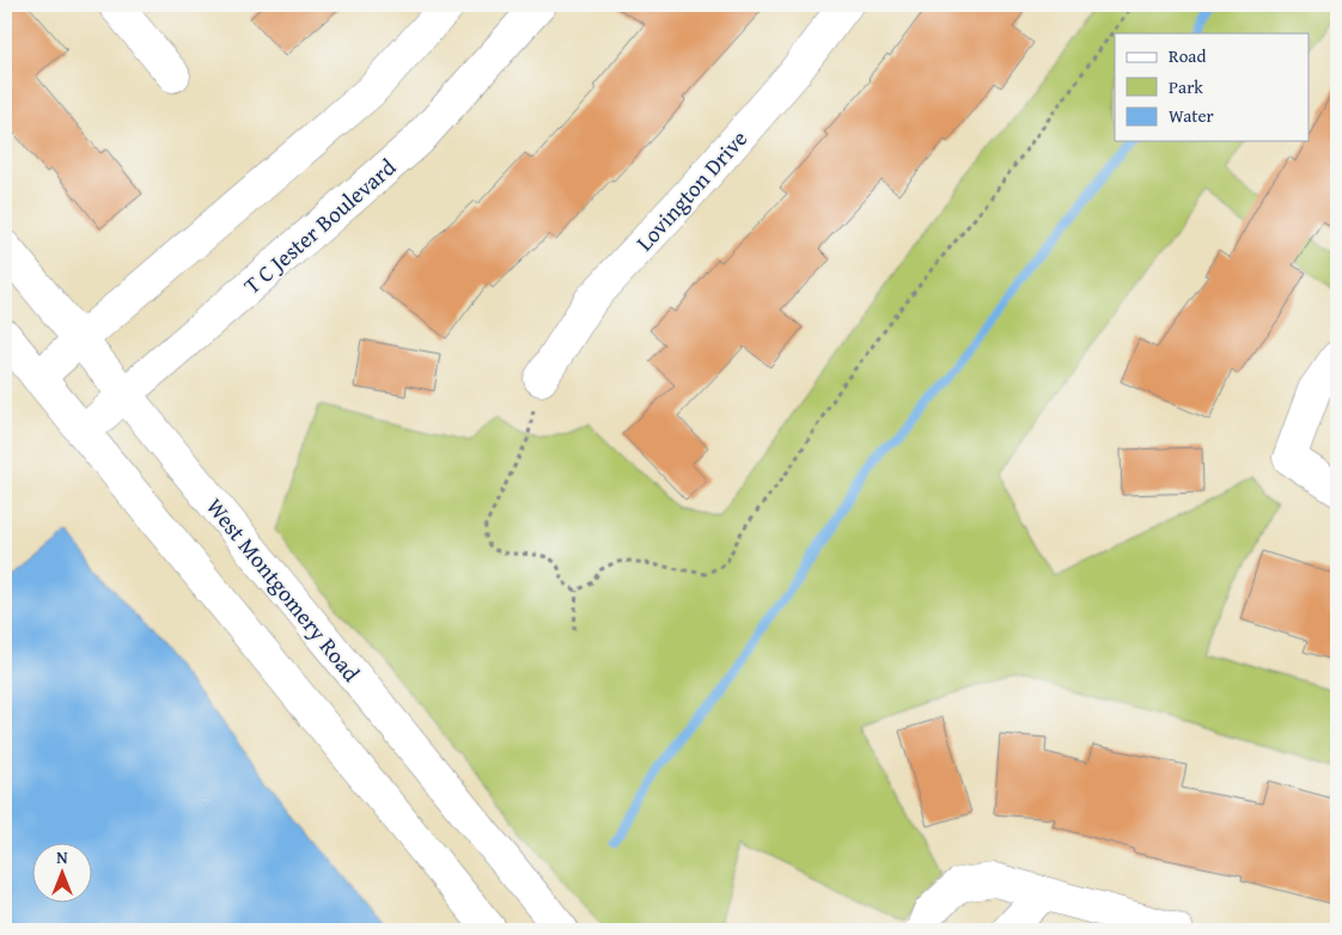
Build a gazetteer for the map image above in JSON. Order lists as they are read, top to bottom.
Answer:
{
  "streets": {
    "street": ["Lovington Drive", "T C Jester Boulevard", "West Montgomery Road"]
  },
  "crossings": [
    ["T C Jester Boulevard", "West Montgomery Road"]
  ],
  "legend": ["Road", "Park", "Water"],
  "north": "top"
}
